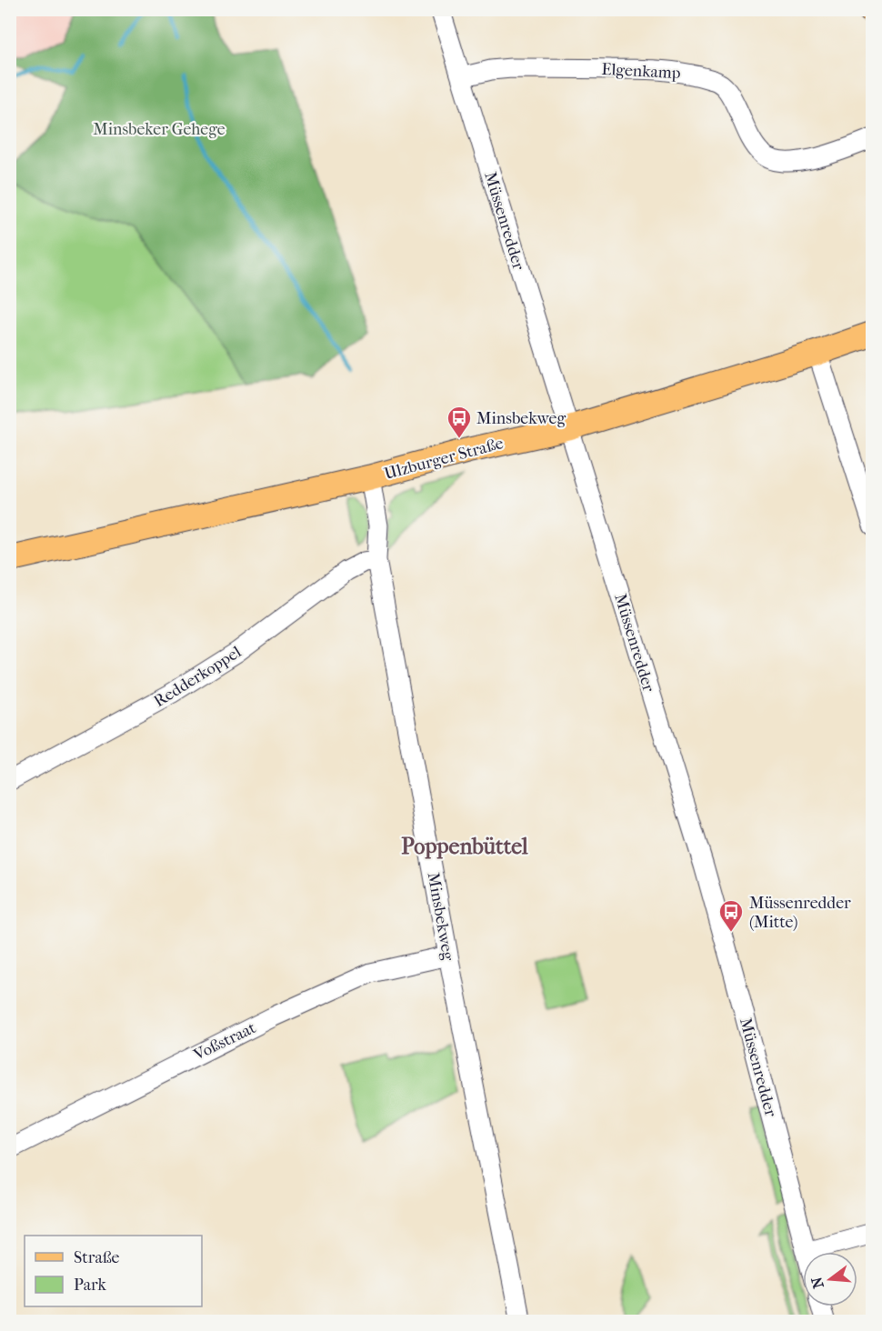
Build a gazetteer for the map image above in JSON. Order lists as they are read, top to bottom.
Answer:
{
  "streets": {
    "main road": ["Ulzburger Straße"],
    "street": [
      "Elgenkamp",
      "Müssenredder",
      "Redderkoppel",
      "Minsbekweg",
      "Voßstraat"
    ]
  },
  "crossings": [
    ["Elgenkamp", "Müssenredder"],
    ["Müssenredder", "Ulzburger Straße"],
    ["Ulzburger Straße", "Minsbekweg"],
    ["Redderkoppel", "Minsbekweg"],
    ["Minsbekweg", "Voßstraat"]
  ],
  "districts": ["Poppenbüttel"],
  "parks": ["Minsbeker Gehege"],
  "places": {
    "bus stop": ["Minsbekweg", "Müssenredder (Mitte)"]
  },
  "legend": ["Straße", "Park"],
  "north": "left"
}
